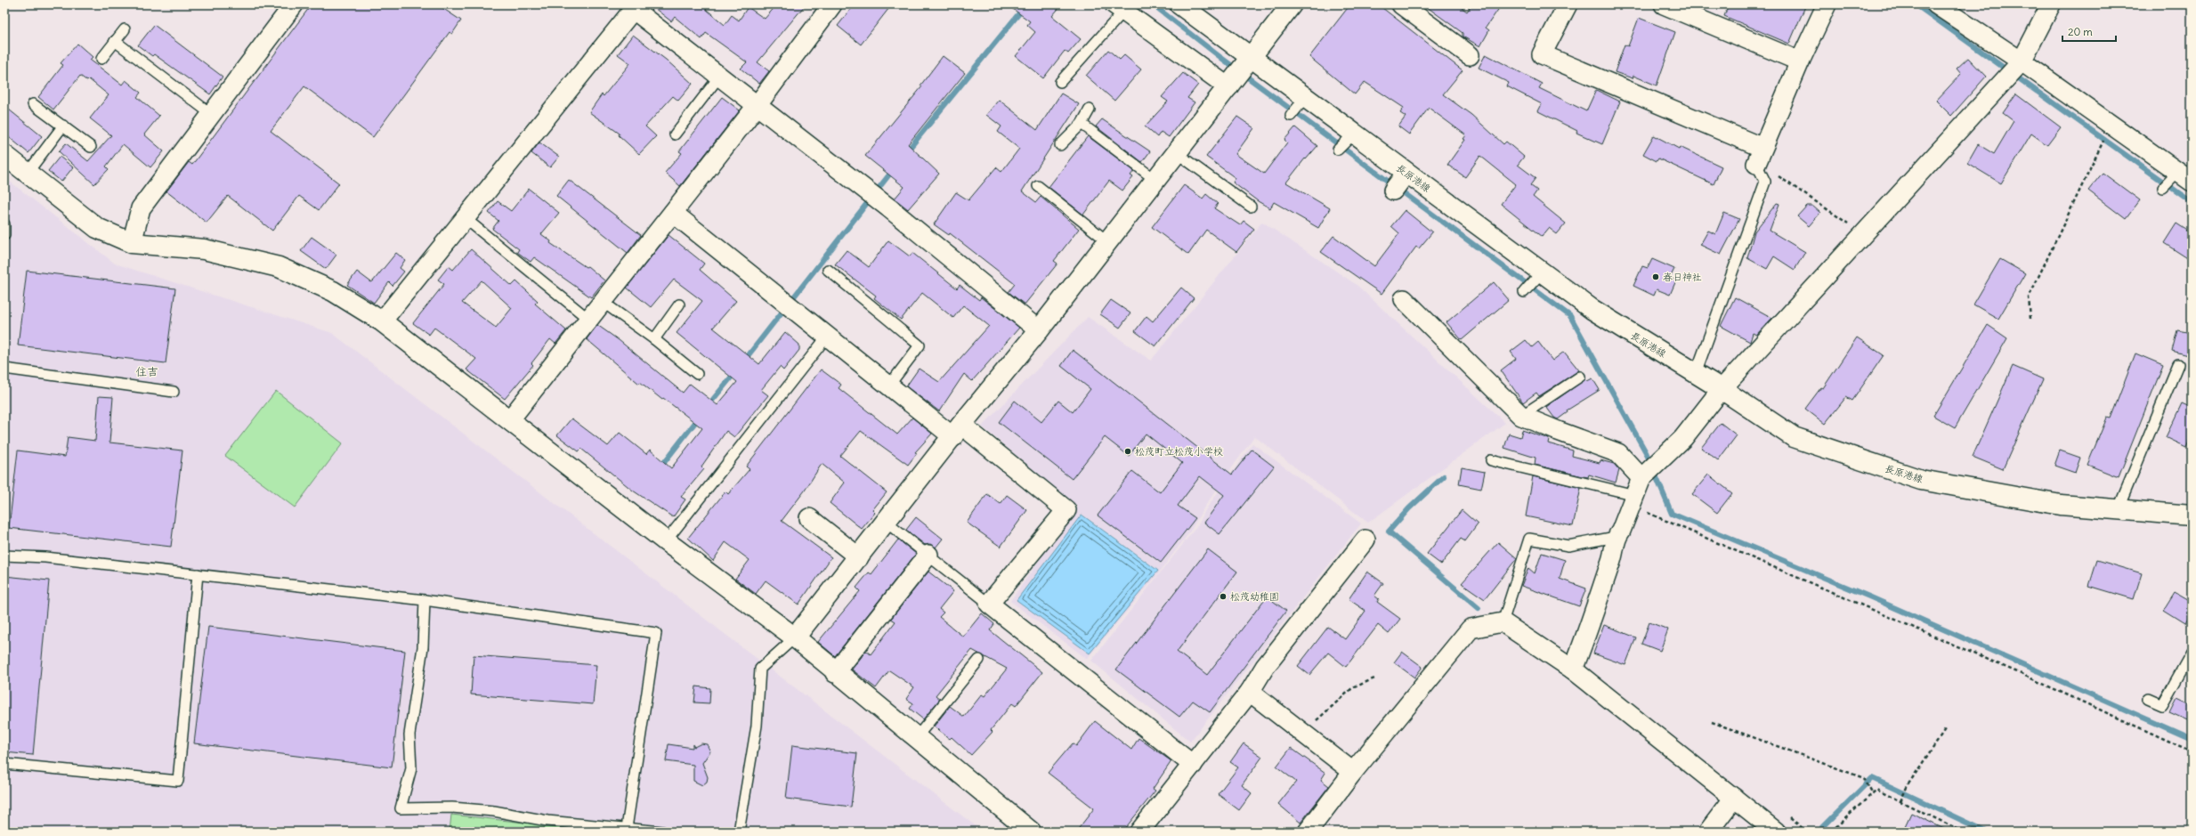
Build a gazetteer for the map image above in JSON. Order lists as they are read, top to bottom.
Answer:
{
  "streets": {
    "street": ["長原港線"]
  },
  "districts": ["住吉"],
  "places": ["春日神社", "松茂町立松茂小学校", "松茂幼稚園"],
  "scale_bar": "20 m"
}
